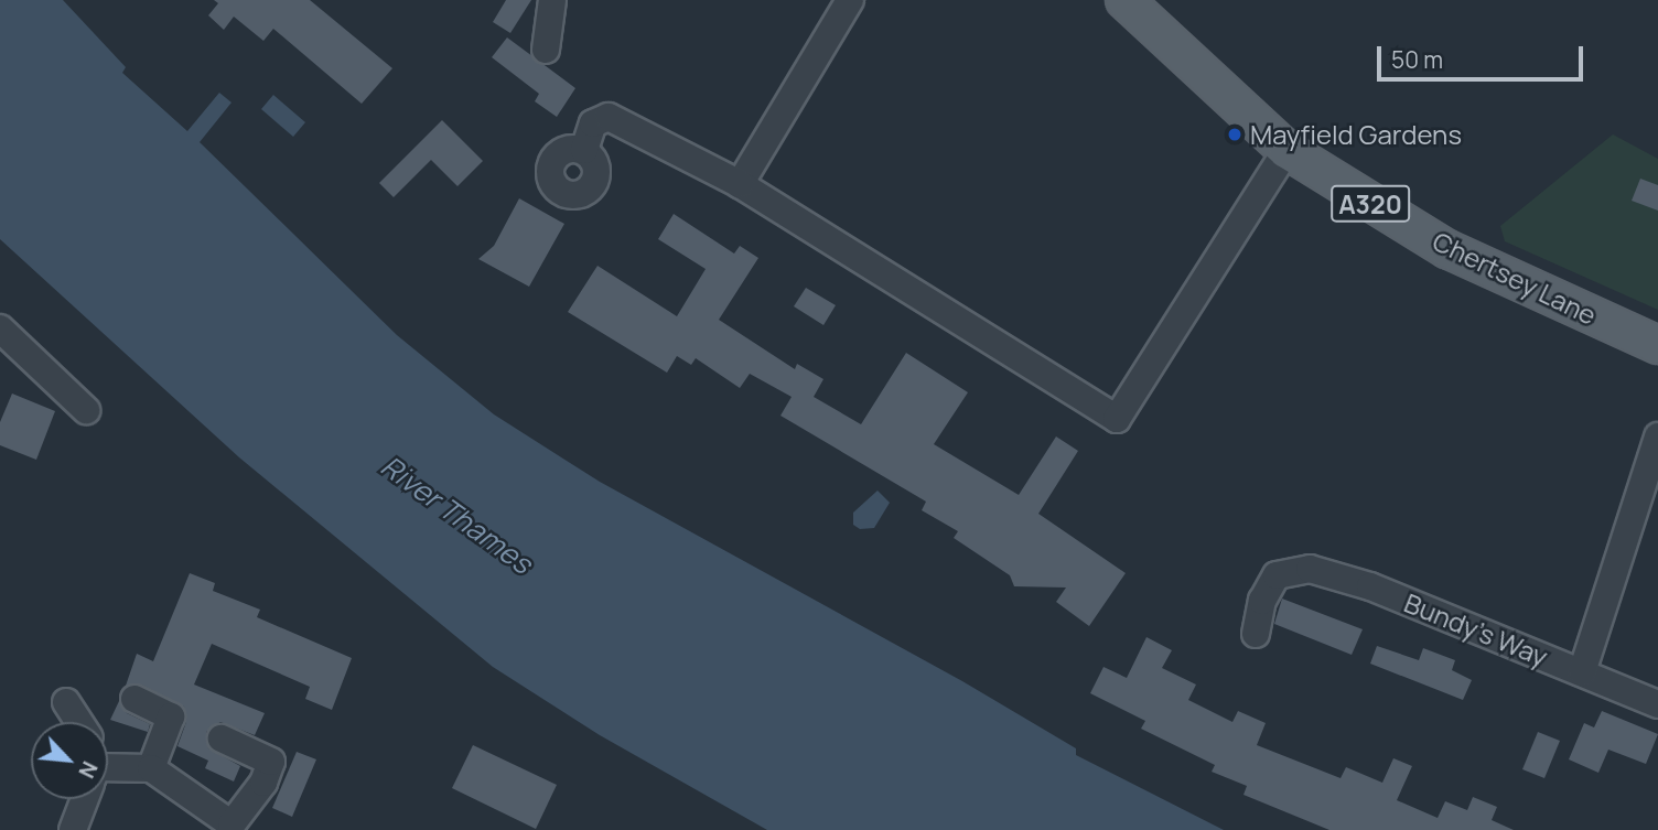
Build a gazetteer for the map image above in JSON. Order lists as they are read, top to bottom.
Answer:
{
  "streets": {
    "main road": ["A320", "Chertsey Lane"],
    "street": ["Bundy's Way"]
  },
  "water": ["River Thames"],
  "places": ["Mayfield Gardens"],
  "scale_bar": "50 m",
  "north": "bottom right"
}
